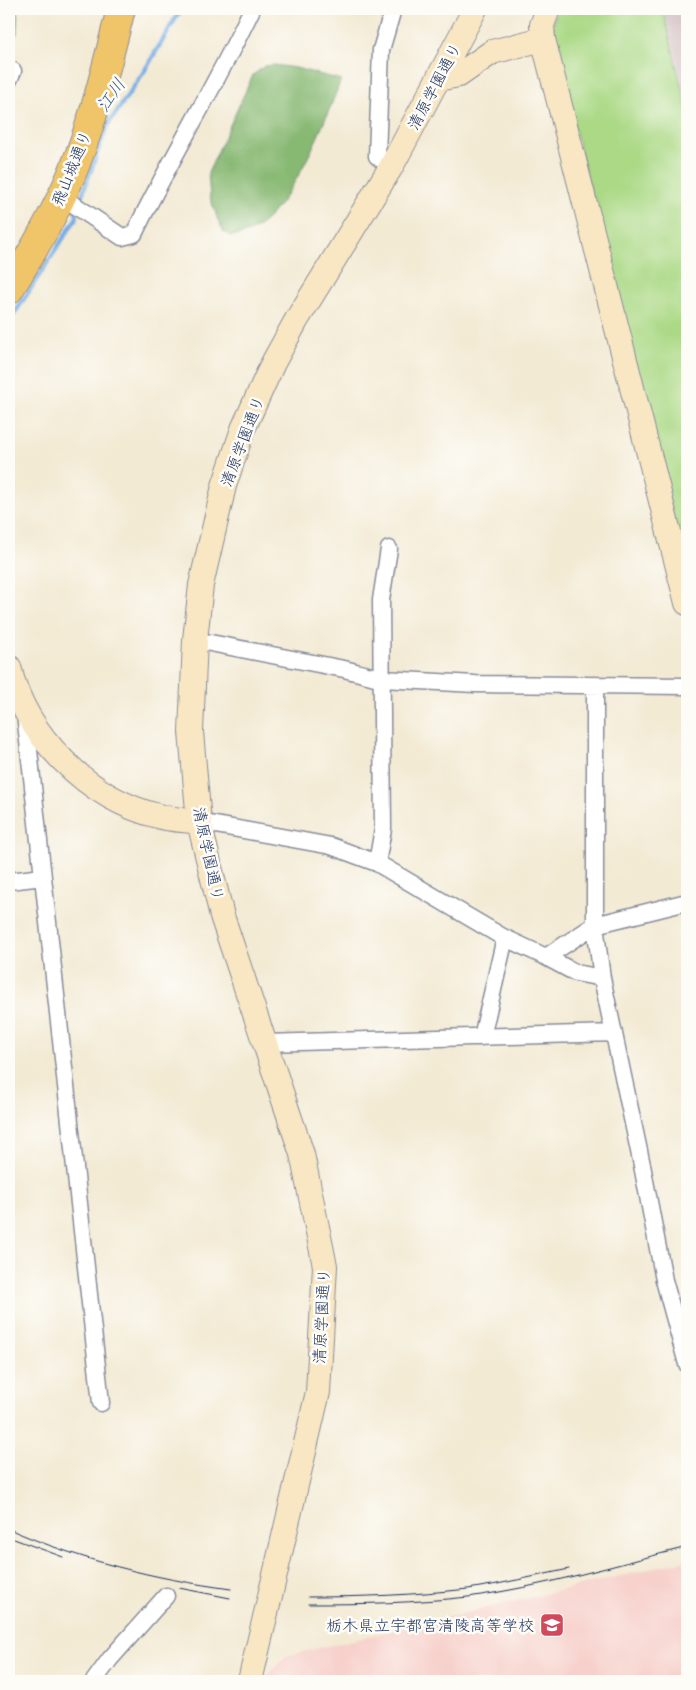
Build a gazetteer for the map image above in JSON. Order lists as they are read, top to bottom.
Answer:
{
  "streets": {
    "highway": ["飛山城通り"],
    "street": ["清原学園通り"]
  },
  "water": ["江川"],
  "places": {
    "school or university": ["栃木県立宇都宮清陵高等学校"]
  }
}
